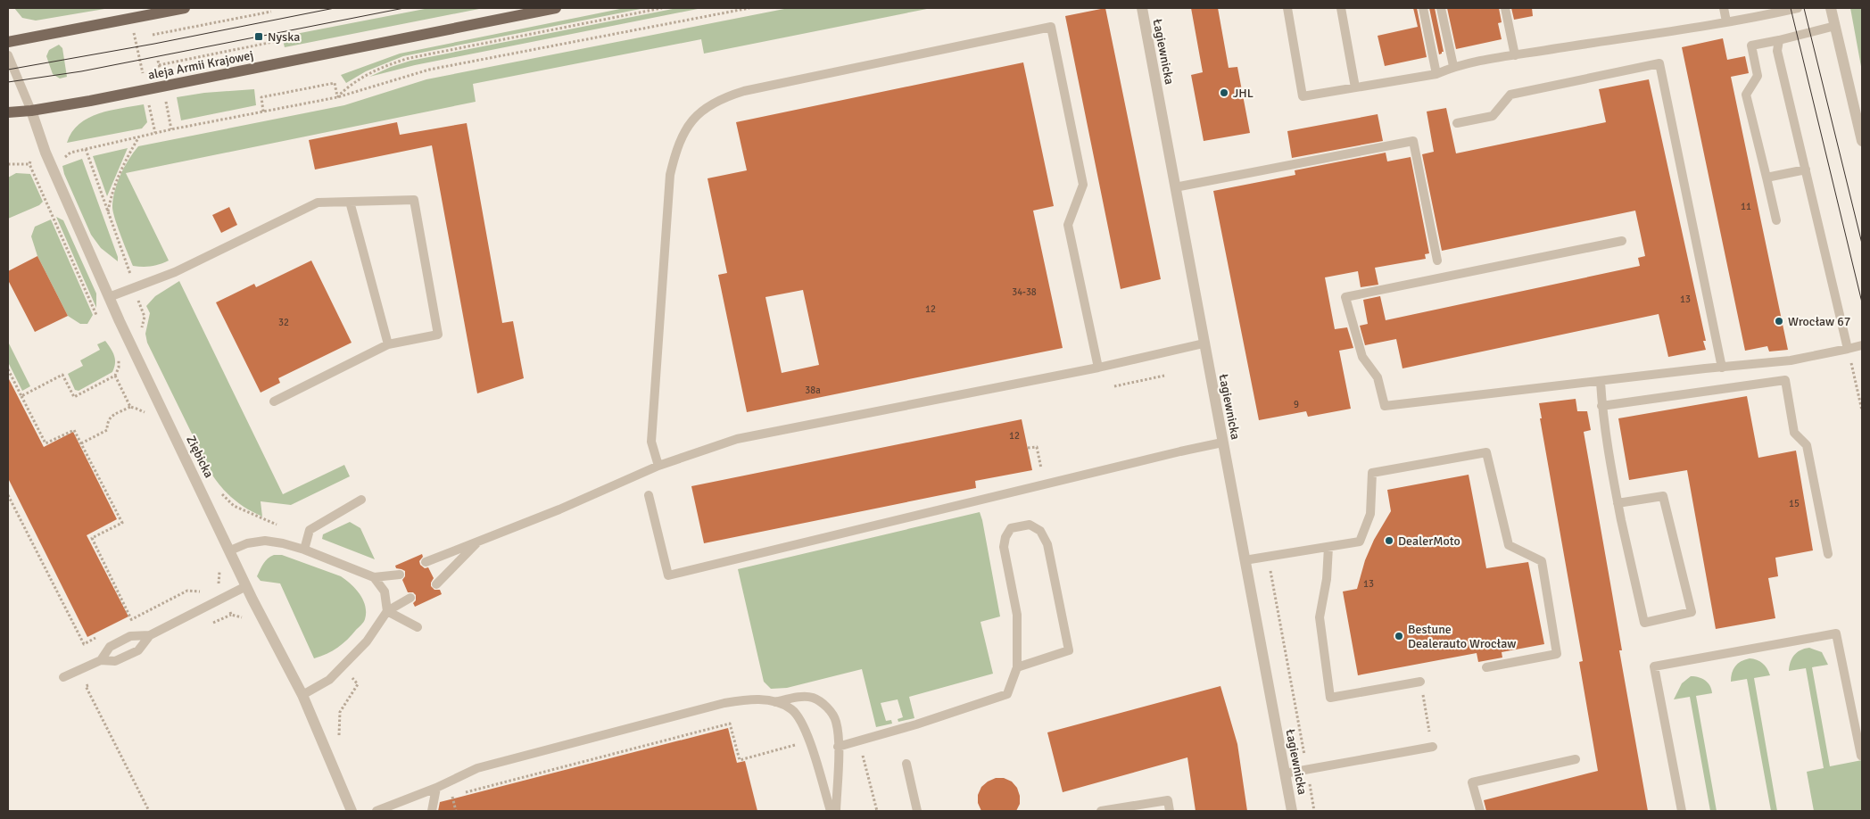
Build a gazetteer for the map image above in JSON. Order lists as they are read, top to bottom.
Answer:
{
  "streets": {
    "main road": ["aleja Armii Krajowej"],
    "street": ["Łagiewnicka", "Ziębicka"]
  },
  "crossings": [
    ["aleja Armii Krajowej", "Ziębicka"]
  ],
  "places": {
    "transit": ["Nyska"],
    "other": [
      "JHL",
      "Wrocław 67",
      "DealerMoto",
      "Bestune Dealerauto Wrocław"
    ]
  },
  "house_numbers": [
    "11",
    "34-38",
    "13",
    "12",
    "32",
    "38a",
    "9",
    "12",
    "15",
    "13"
  ]
}
